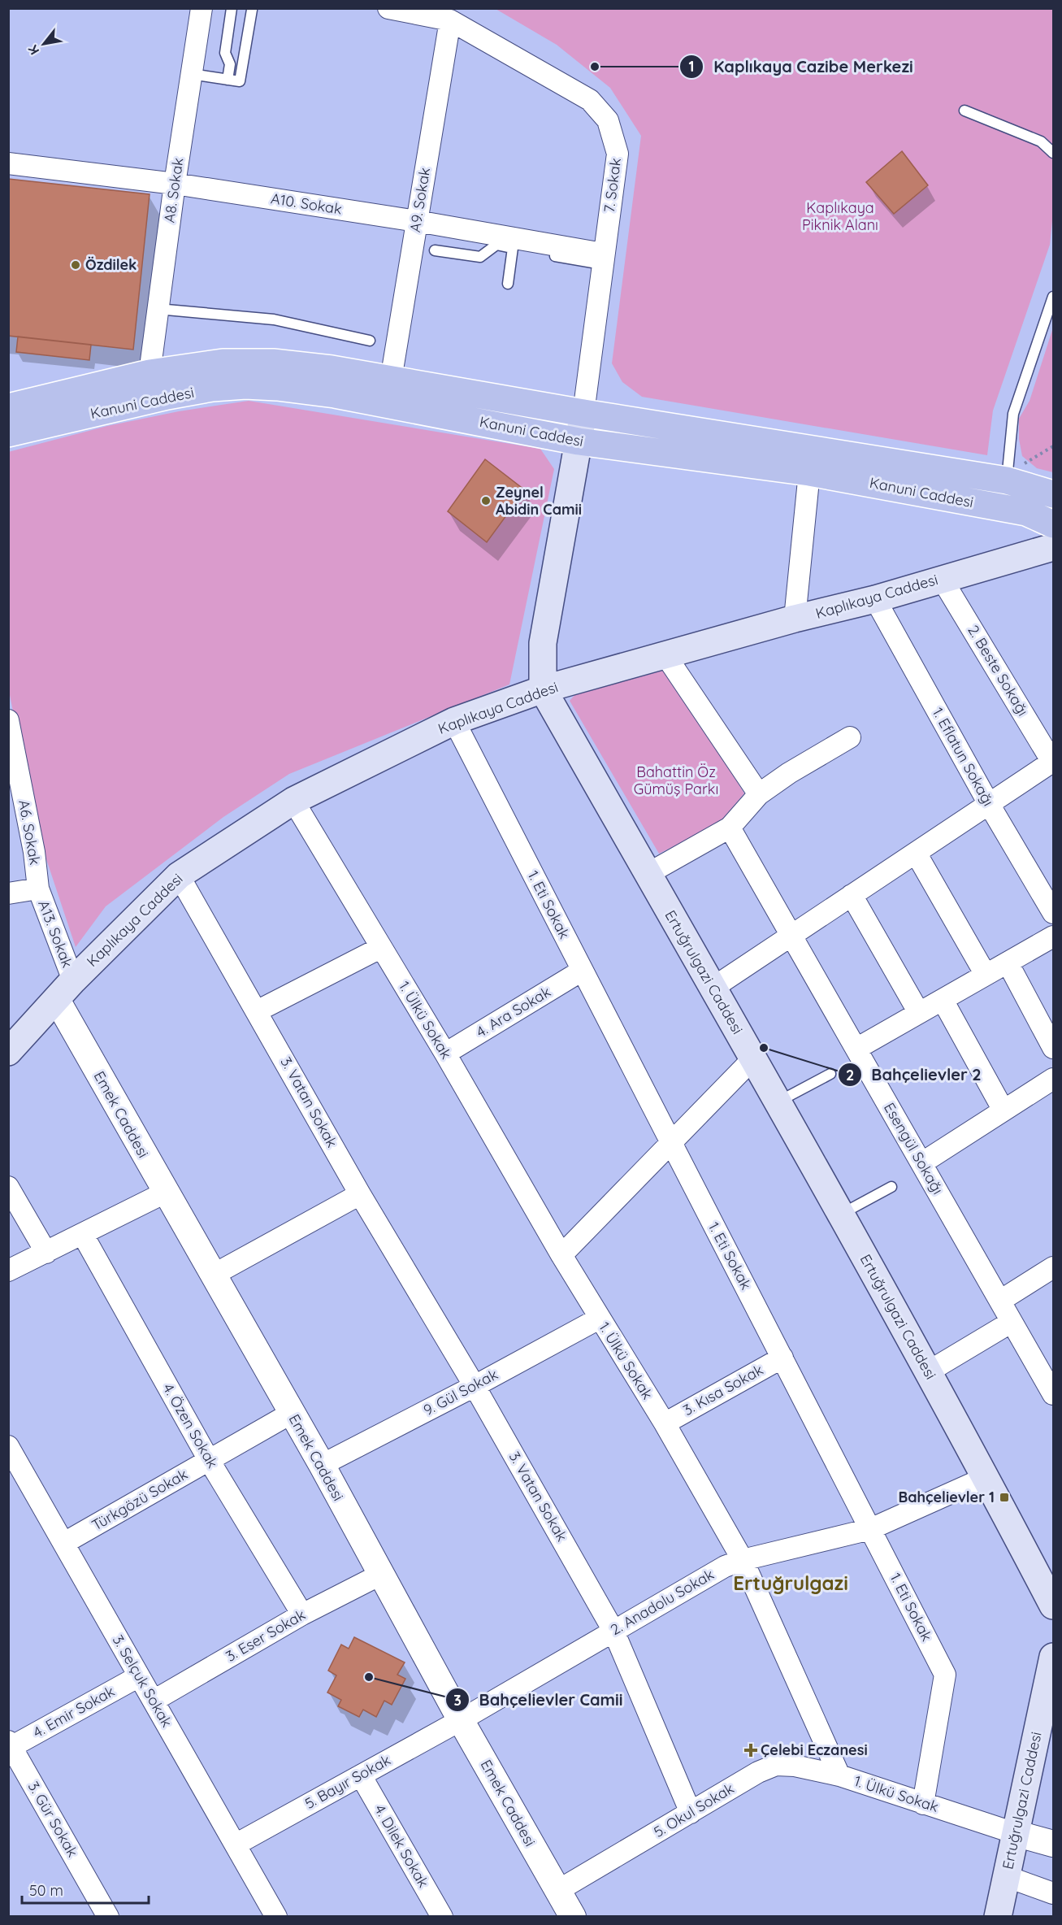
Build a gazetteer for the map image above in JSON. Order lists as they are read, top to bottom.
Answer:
{
  "streets": {
    "main road": ["Kanuni Caddesi", "Kaplıkaya Caddesi", "Ertuğrulgazi Caddesi"],
    "street": [
      "7. Sokak",
      "A8. Sokak",
      "A9. Sokak",
      "A10. Sokak",
      "2. Beste Sokağı",
      "1. Eflatun Sokağı",
      "A6. Sokak",
      "1. Eti Sokak",
      "A13. Sokak",
      "4. Ara Sokak",
      "1. Ülkü Sokak",
      "3. Vatan Sokak",
      "Emek Caddesi",
      "Esengül Sokağı",
      "3. Kısa Sokak",
      "9. Gül Sokak",
      "4. Özen Sokak",
      "Türkgözü Sokak",
      "2. Anadolu Sokak",
      "3. Eser Sokak",
      "3. Selçuk Sokak",
      "4. Emir Sokak",
      "5. Bayır Sokak",
      "5. Okul Sokak",
      "3. Gür Sokak",
      "4. Dilek Sokak"
    ]
  },
  "crossings": [
    ["7. Sokak", "A9. Sokak"],
    ["7. Sokak", "A10. Sokak"],
    ["7. Sokak", "Kanuni Caddesi"],
    ["7. Sokak", "Ertuğrulgazi Caddesi"],
    ["A8. Sokak", "A10. Sokak"],
    ["A8. Sokak", "Kanuni Caddesi"],
    ["A9. Sokak", "A10. Sokak"],
    ["A9. Sokak", "Kanuni Caddesi"],
    ["Kanuni Caddesi", "Ertuğrulgazi Caddesi"],
    ["Kaplıkaya Caddesi", "2. Beste Sokağı"],
    ["Kaplıkaya Caddesi", "1. Eflatun Sokağı"],
    ["Kaplıkaya Caddesi", "1. Eti Sokak"],
    ["Kaplıkaya Caddesi", "A13. Sokak"],
    ["Kaplıkaya Caddesi", "Ertuğrulgazi Caddesi"],
    ["Kaplıkaya Caddesi", "1. Ülkü Sokak"],
    ["Kaplıkaya Caddesi", "3. Vatan Sokak"],
    ["Kaplıkaya Caddesi", "Emek Caddesi"],
    ["A6. Sokak", "A13. Sokak"],
    ["1. Eti Sokak", "4. Ara Sokak"],
    ["1. Eti Sokak", "1. Ülkü Sokak"],
    ["1. Eti Sokak", "3. Kısa Sokak"],
    ["1. Eti Sokak", "2. Anadolu Sokak"],
    ["A13. Sokak", "Emek Caddesi"],
    ["Ertuğrulgazi Caddesi", "1. Ülkü Sokak"],
    ["Ertuğrulgazi Caddesi", "2. Anadolu Sokak"],
    ["4. Ara Sokak", "1. Ülkü Sokak"],
    ["1. Ülkü Sokak", "3. Kısa Sokak"],
    ["1. Ülkü Sokak", "9. Gül Sokak"],
    ["1. Ülkü Sokak", "2. Anadolu Sokak"],
    ["1. Ülkü Sokak", "5. Okul Sokak"],
    ["3. Vatan Sokak", "9. Gül Sokak"],
    ["3. Vatan Sokak", "2. Anadolu Sokak"],
    ["3. Vatan Sokak", "5. Okul Sokak"],
    ["Emek Caddesi", "9. Gül Sokak"],
    ["Emek Caddesi", "Türkgözü Sokak"],
    ["Emek Caddesi", "2. Anadolu Sokak"],
    ["Emek Caddesi", "3. Eser Sokak"],
    ["Emek Caddesi", "5. Bayır Sokak"],
    ["Emek Caddesi", "5. Okul Sokak"],
    ["4. Özen Sokak", "Türkgözü Sokak"],
    ["4. Özen Sokak", "3. Eser Sokak"],
    ["Türkgözü Sokak", "3. Selçuk Sokak"],
    ["2. Anadolu Sokak", "5. Bayır Sokak"],
    ["3. Eser Sokak", "3. Selçuk Sokak"],
    ["3. Selçuk Sokak", "4. Emir Sokak"],
    ["3. Selçuk Sokak", "5. Bayır Sokak"],
    ["4. Emir Sokak", "3. Gür Sokak"],
    ["5. Bayır Sokak", "4. Dilek Sokak"]
  ],
  "districts": ["Ertuğrulgazi"],
  "parks": ["Kaplıkaya Piknik Alanı", "Bahattin Öz Gümüş Parkı"],
  "places": {
    "other": [
      "Kaplıkaya Cazibe Merkezi",
      "Özdilek",
      "Zeynel Abidin Camii",
      "Bahçelievler 2",
      "Bahçelievler Camii"
    ],
    "transit": ["Bahçelievler 1"],
    "health": ["Çelebi Eczanesi"]
  },
  "scale_bar": "50 m",
  "north": "bottom left"
}
